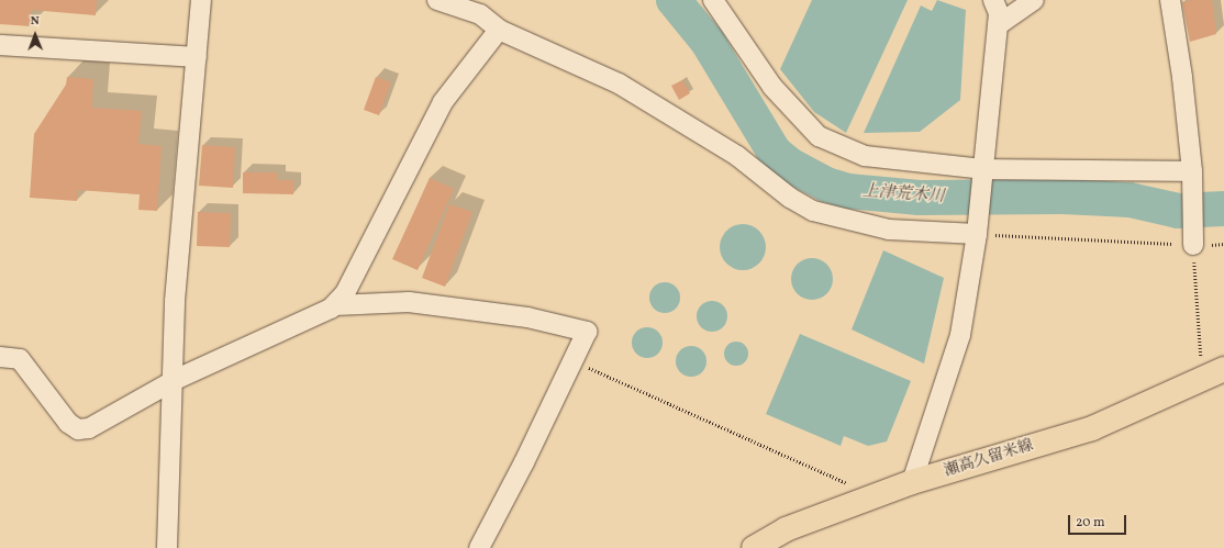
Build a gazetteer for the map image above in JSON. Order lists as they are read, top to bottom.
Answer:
{
  "streets": {
    "main road": ["瀬高久留米線"]
  },
  "water": ["上津荒木川"],
  "scale_bar": "20 m",
  "north": "top"
}
